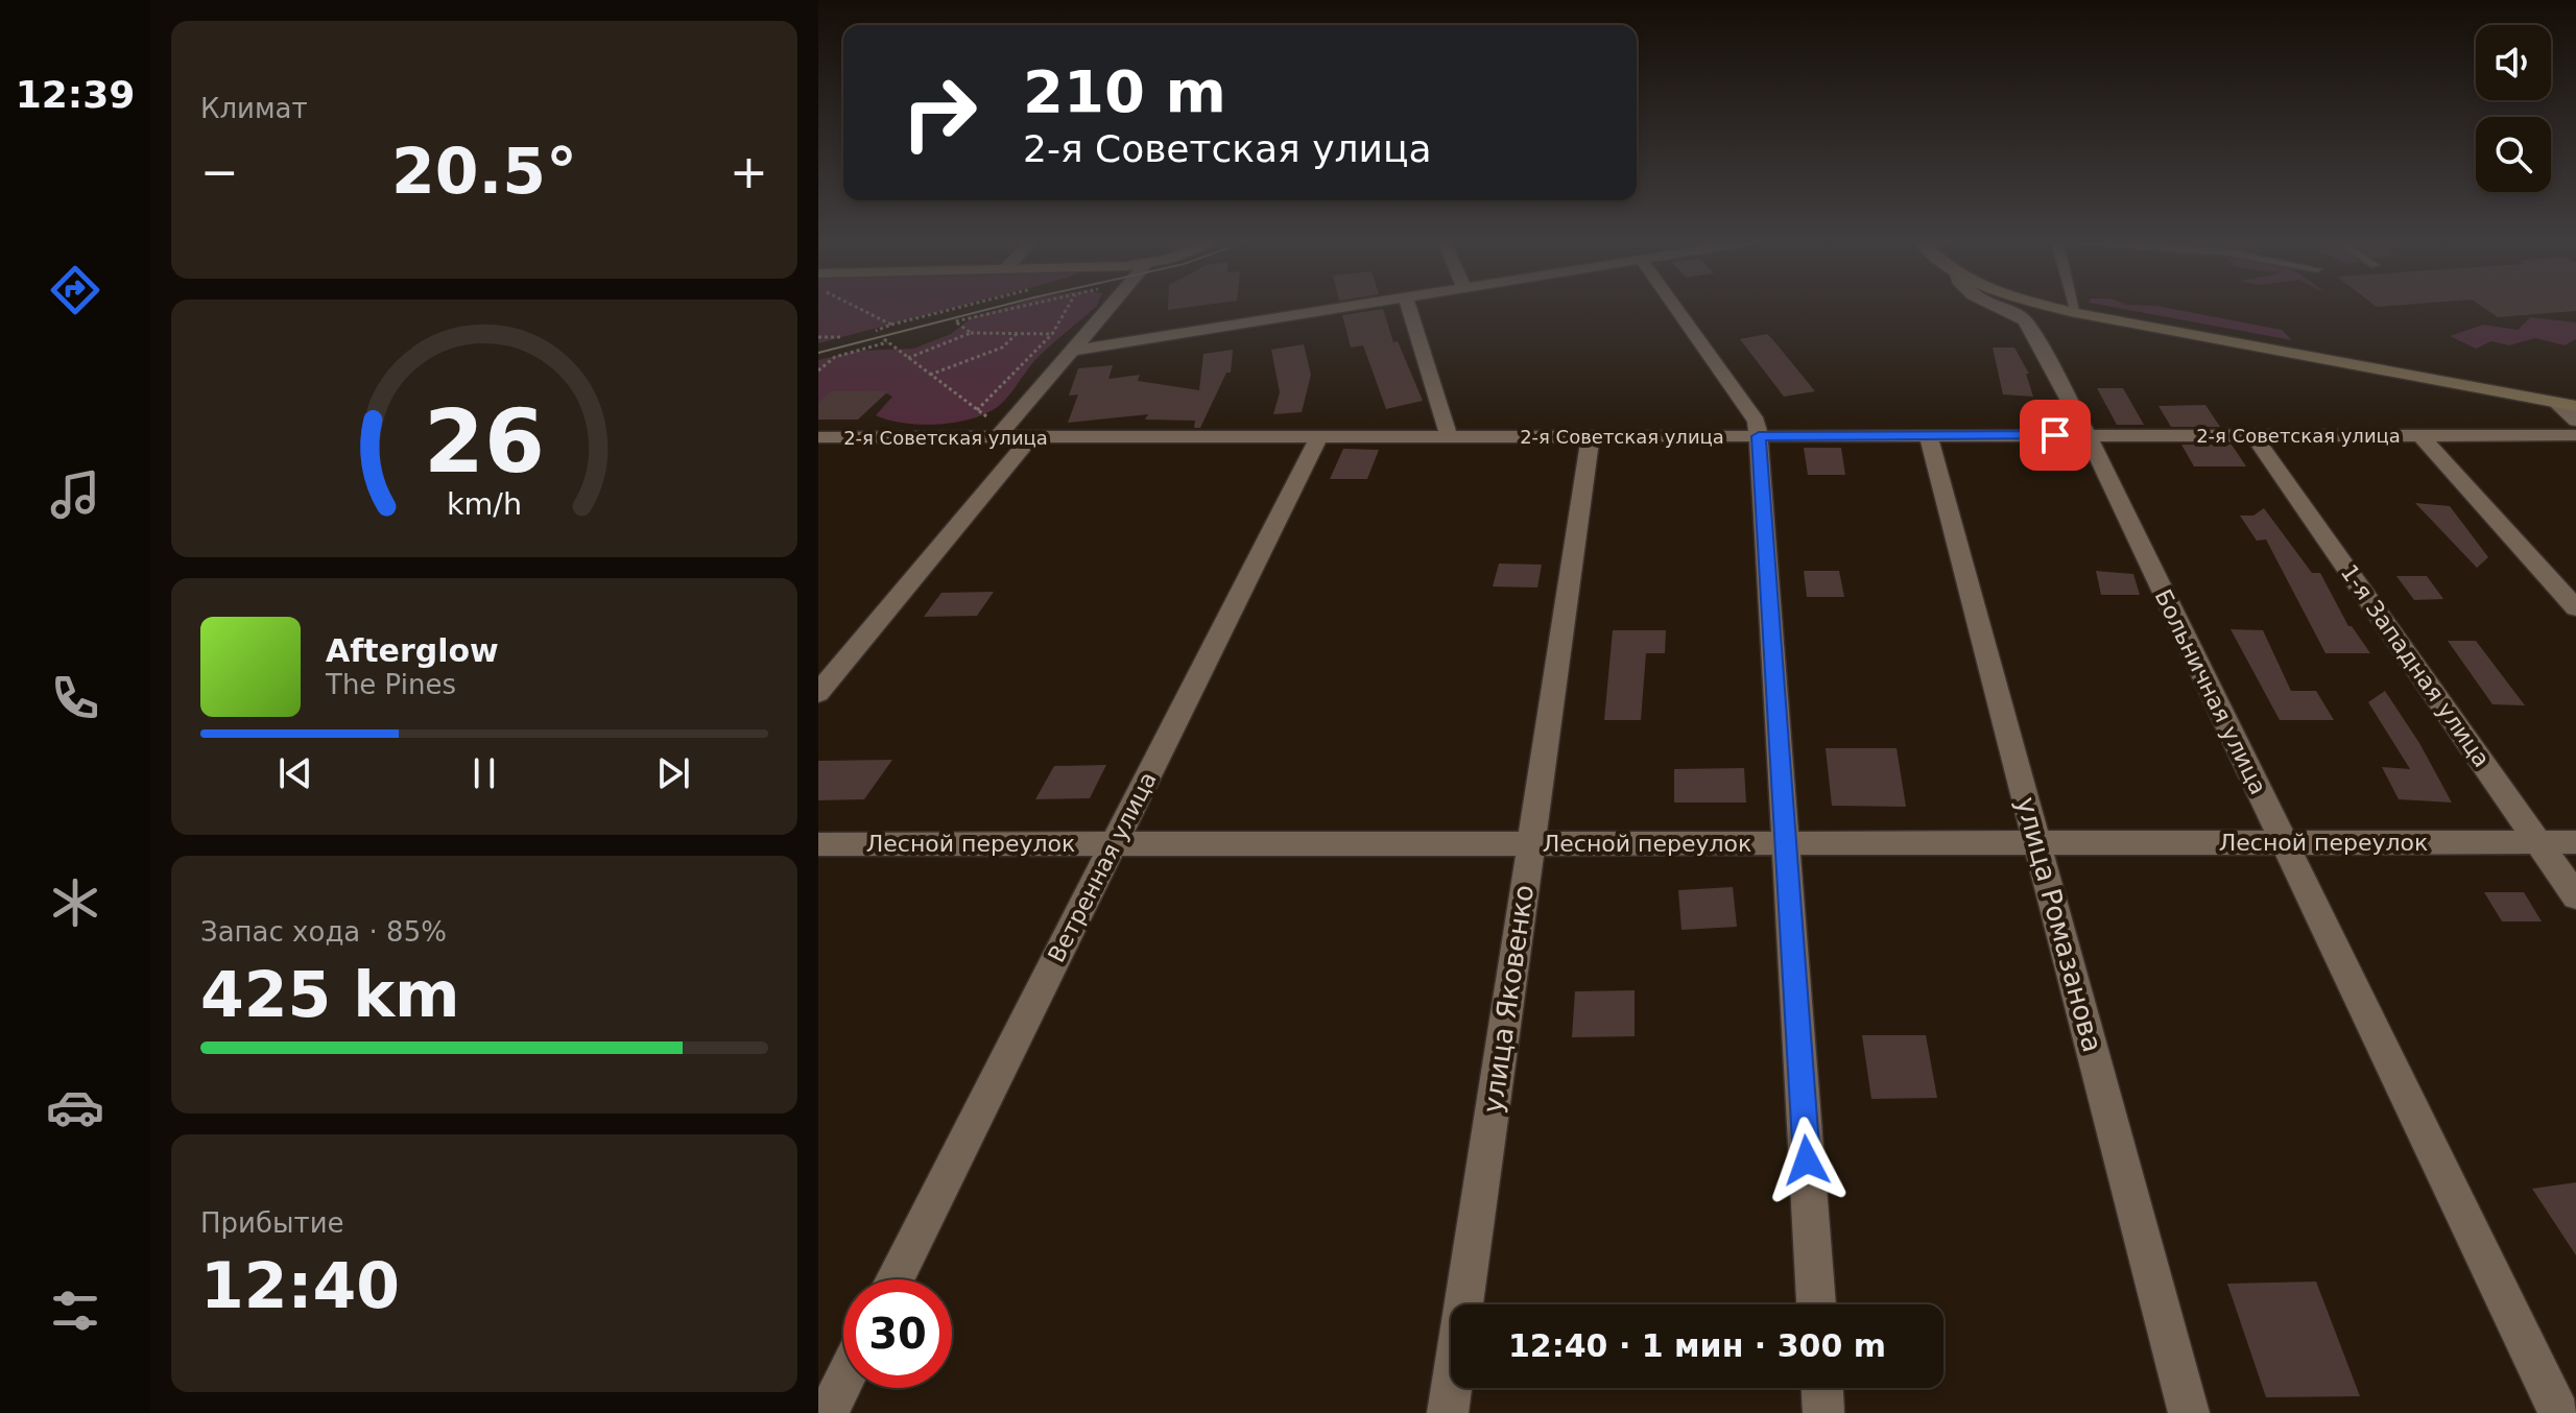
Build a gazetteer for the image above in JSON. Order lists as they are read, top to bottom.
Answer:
{
  "streets": {
    "street": [
      "2-я Советская улица",
      "1-я Западная улица",
      "Больничная улица",
      "Лесной переулок",
      "Ветренная улица",
      "улица Ромазанова",
      "улица Яковенко"
    ]
  },
  "crossings": [
    ["2-я Советская улица", "1-я Западная улица"],
    ["2-я Советская улица", "Больничная улица"],
    ["2-я Советская улица", "Ветренная улица"],
    ["2-я Советская улица", "улица Ромазанова"],
    ["2-я Советская улица", "улица Яковенко"],
    ["1-я Западная улица", "Лесной переулок"],
    ["Больничная улица", "Лесной переулок"],
    ["Лесной переулок", "Ветренная улица"],
    ["Лесной переулок", "улица Ромазанова"],
    ["Лесной переулок", "улица Яковенко"]
  ],
  "page": {
    "tabs": "12:39",
    "tile": [
      "Климат",
      ["Запас хода · 85%", "425 km"],
      ["Прибытие", "12:40"]
    ],
    "turn": ["210 m", "2-я Советская улица"],
    "heat": ["−", "20.5°", "+"],
    "song": ["Afterglow", "The Pines"],
    "limit": "30",
    "trip": "12:40 · 1 мин · 300 m",
    "gauge": ["26", "km/h"]
  }
}
